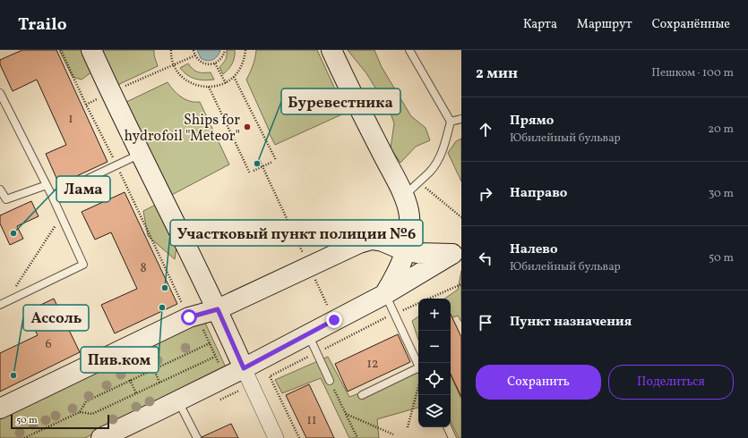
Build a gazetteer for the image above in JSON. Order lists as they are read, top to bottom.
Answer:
{
  "places": [
    "Ships for hydrofoil \"Meteor\"",
    "Буревестника",
    "Лама",
    "Участковый пункт полиции №6",
    "Пив.ком",
    "Ассоль"
  ],
  "house_numbers": [
    "1",
    "8",
    "6",
    "12",
    "11"
  ],
  "scale_bar": "50 m",
  "page": {
    "header": "Trailo",
    "nav": ["Карта", "Маршрут", "Сохранённые"],
    "heading": ["2 мин", "Пешком · 100 m"],
    "list": [
      ["Прямо", "Юбилейный бульвар", "20 m"],
      ["Направо", "30 m"],
      ["Налево", "Юбилейный бульвар", "50 m"],
      "Пункт назначения"
    ],
    "map_buttons": ["+", "−"],
    "buttons": ["Сохранить", "Поделиться"],
    "scale": "50 m"
  }
}
